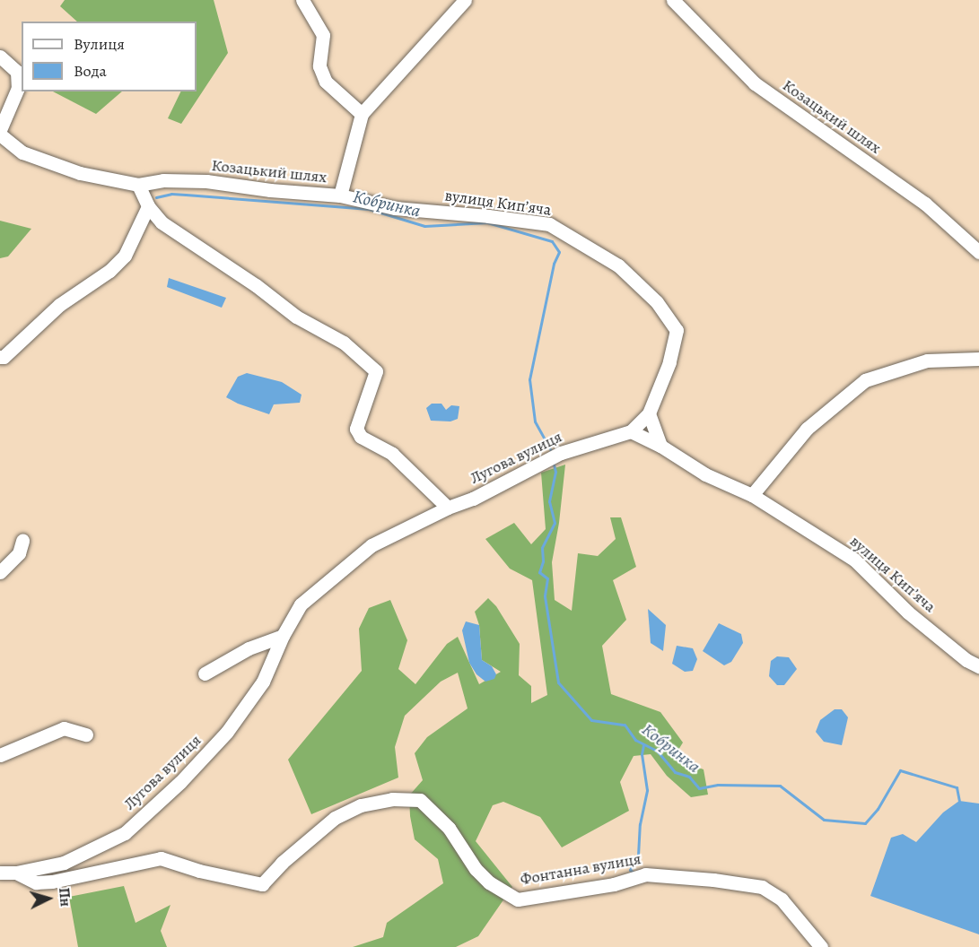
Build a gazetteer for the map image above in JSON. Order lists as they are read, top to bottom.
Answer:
{
  "streets": {
    "street": [
      "Козацький шлях",
      "вулиця Кипʼяча",
      "Лугова вулиця",
      "Фонтанна вулиця"
    ]
  },
  "crossings": [
    ["Козацький шлях", "вулиця Кипʼяча"],
    ["вулиця Кипʼяча", "Лугова вулиця"],
    ["Лугова вулиця", "Фонтанна вулиця"]
  ],
  "water": ["Кобринка"],
  "legend": ["Вулиця", "Вода"],
  "north": "right"
}
